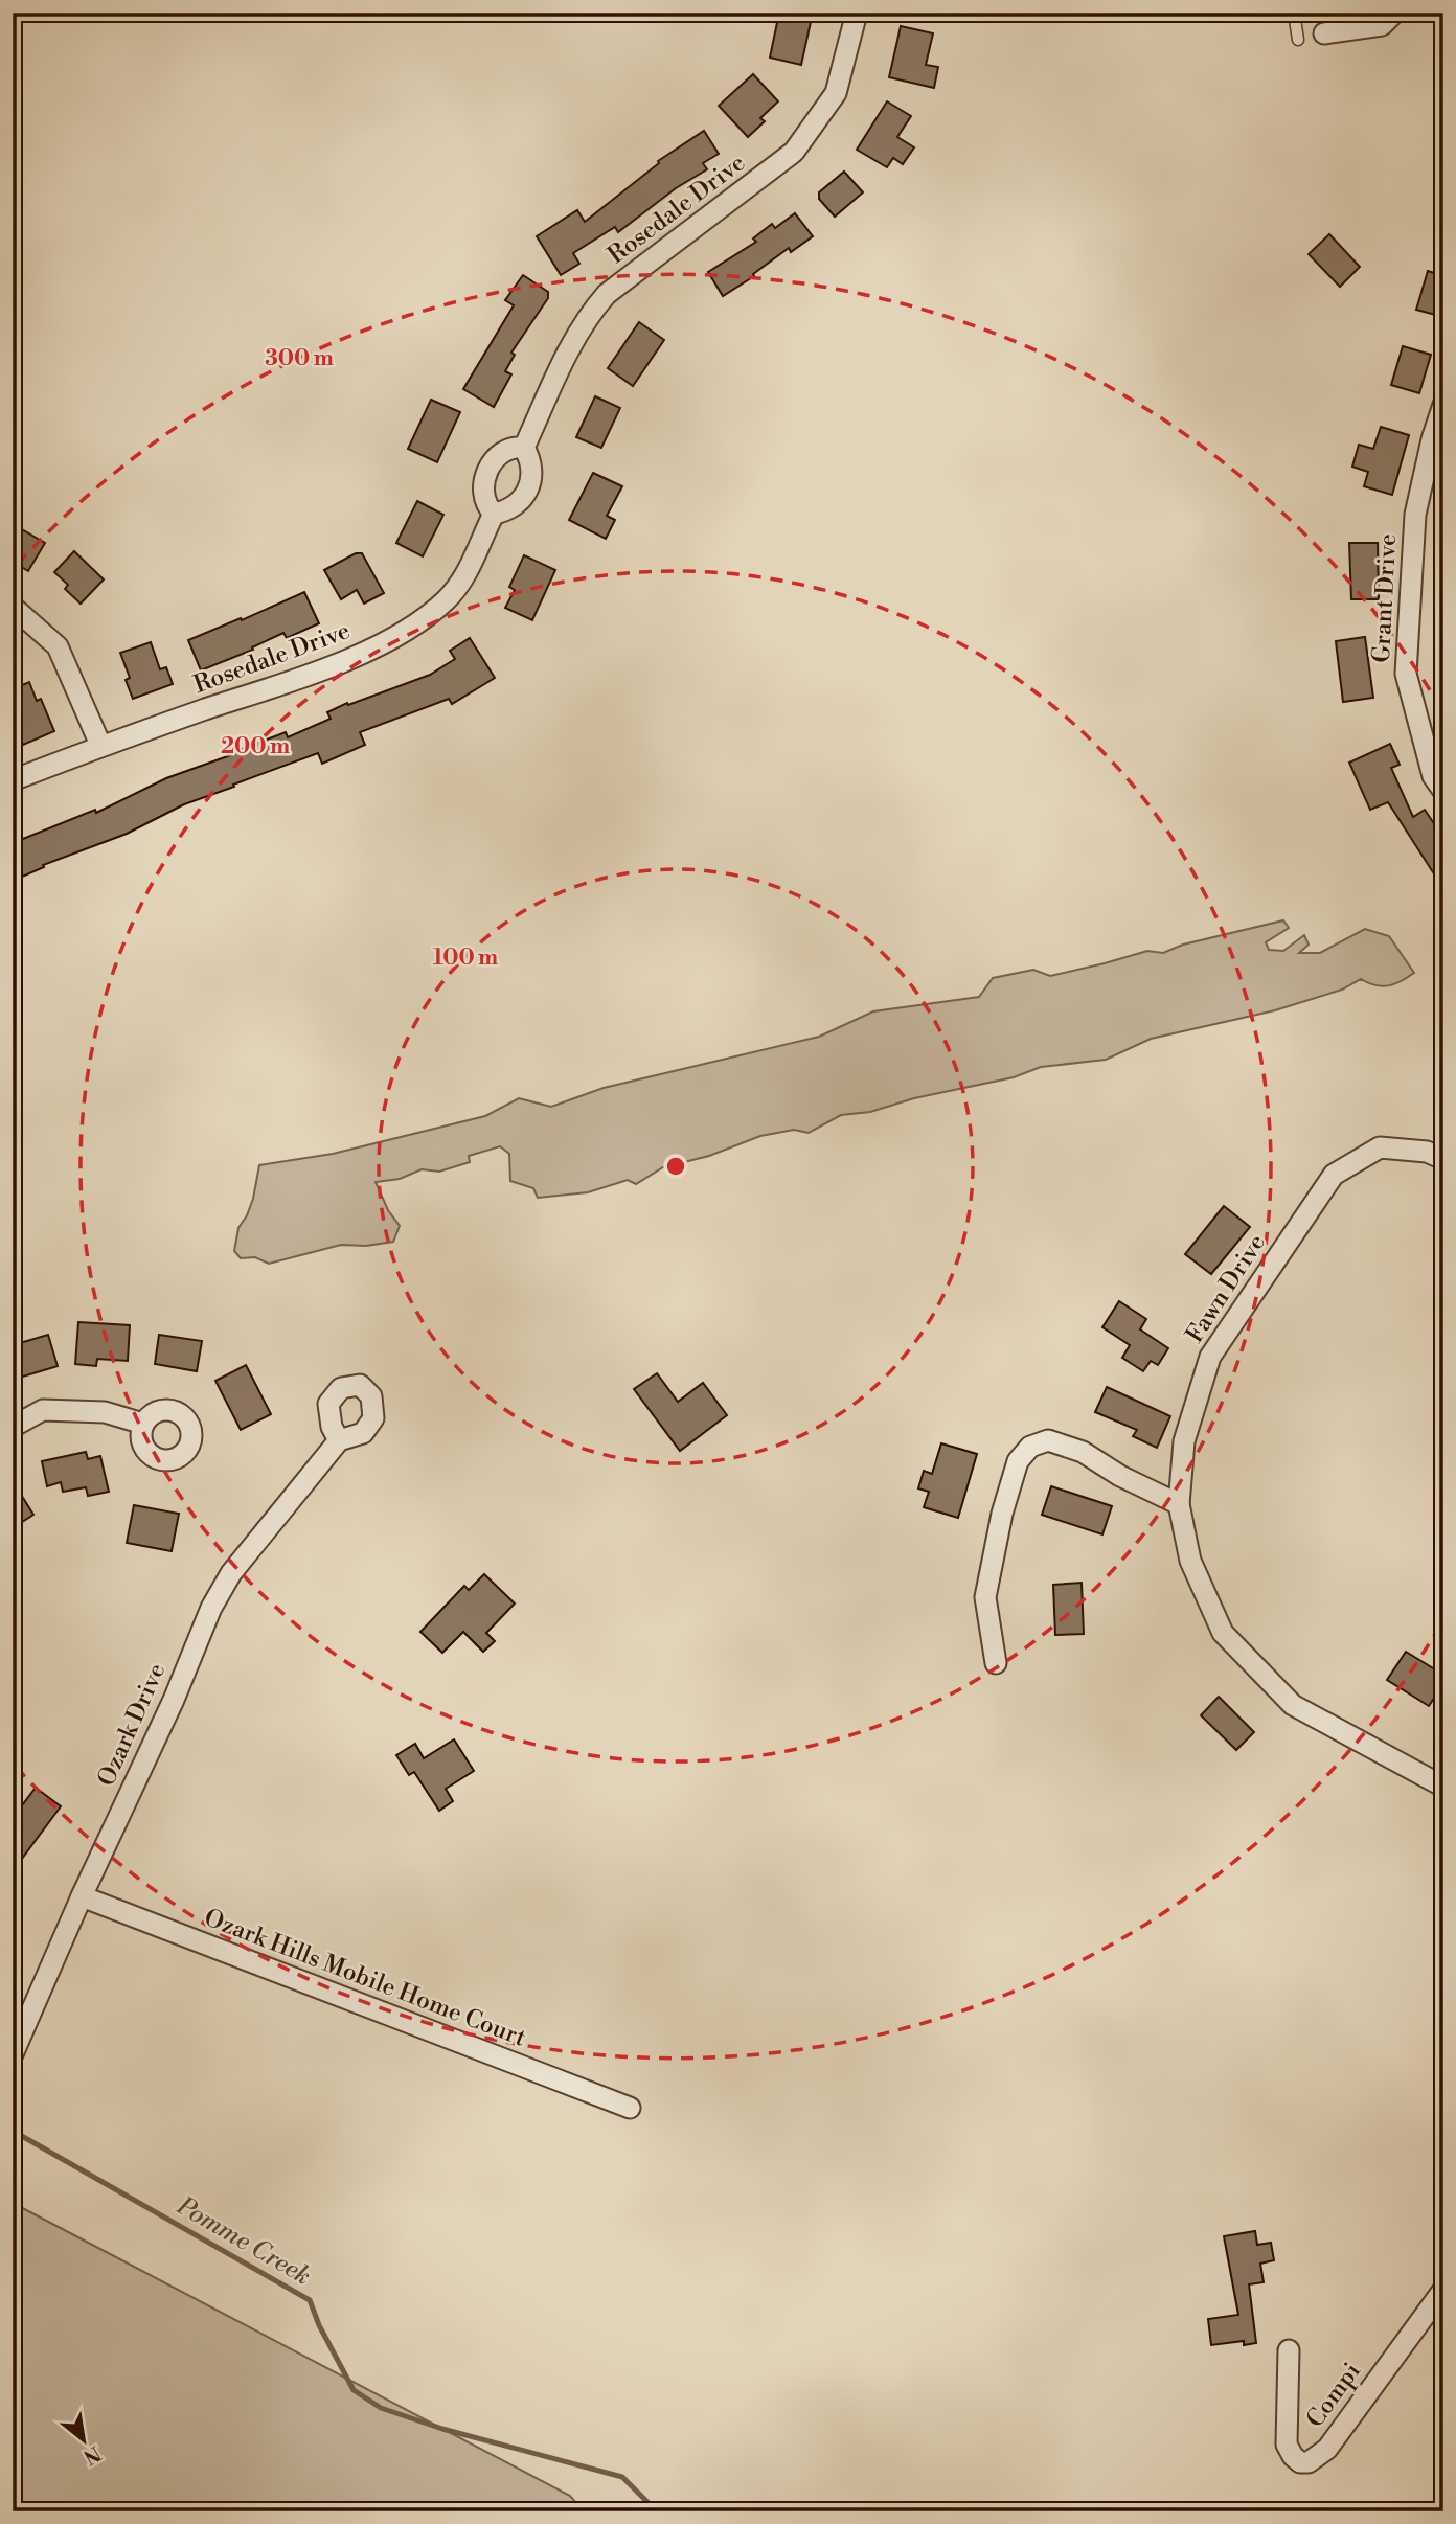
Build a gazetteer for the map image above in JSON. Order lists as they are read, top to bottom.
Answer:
{
  "streets": {
    "street": [
      "Rosedale Drive",
      "Grant Drive",
      "Fawn Drive",
      "Ozark Drive",
      "Ozark Hills Mobile Home Court",
      "Compi"
    ]
  },
  "crossings": [
    ["Ozark Drive", "Ozark Hills Mobile Home Court"]
  ],
  "water": ["Pomme Creek"],
  "north": "bottom right",
  "rings": ["300 m", "200 m", "100 m"]
}
